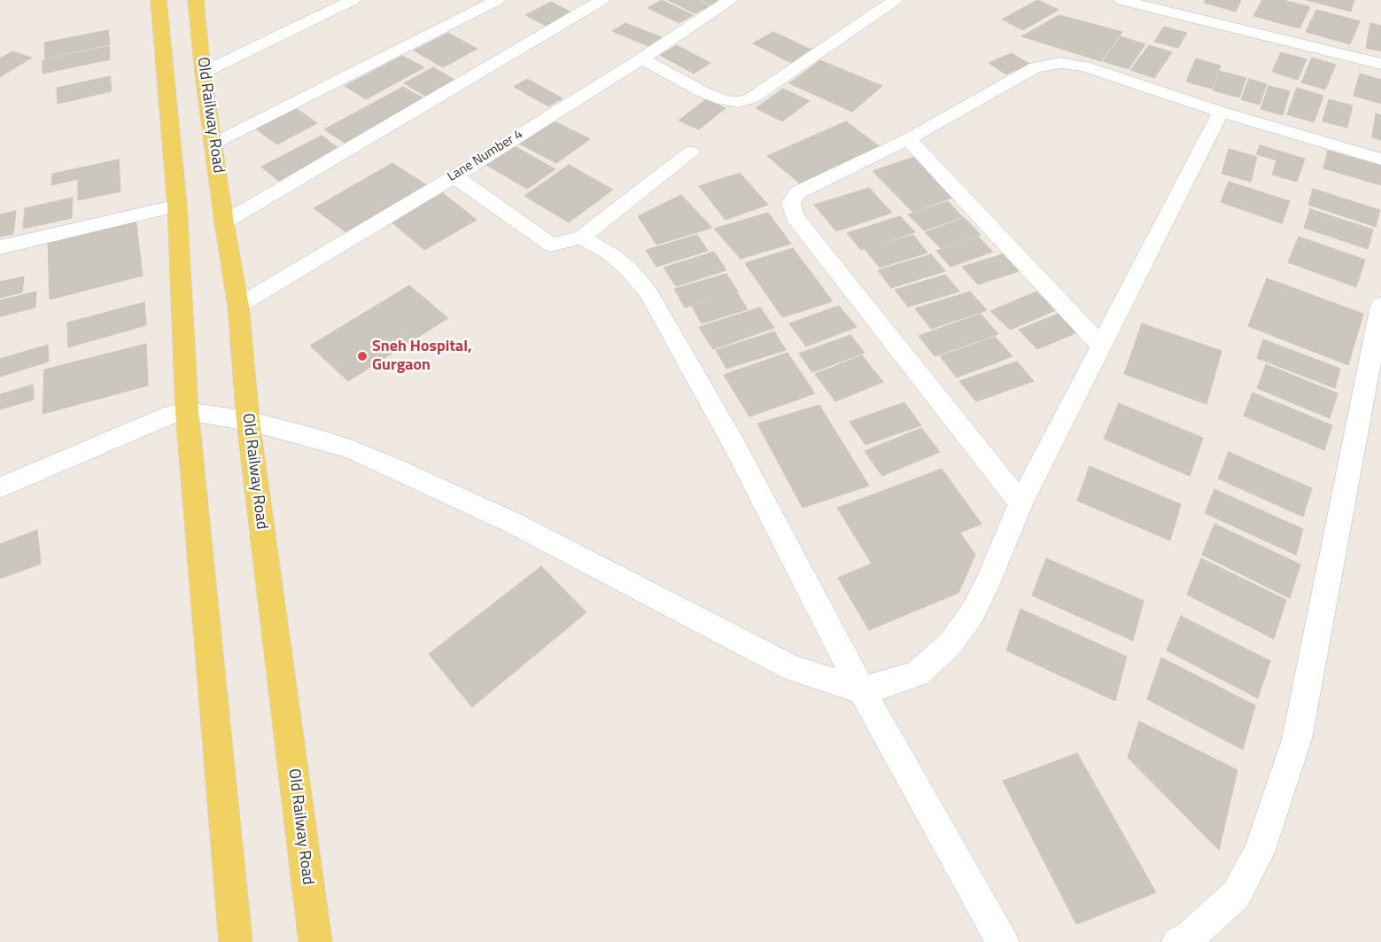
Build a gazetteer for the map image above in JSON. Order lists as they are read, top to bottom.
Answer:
{
  "streets": {
    "main road": ["Old Railway Road"],
    "street": ["Lane Number 4"]
  },
  "crossings": [
    ["Old Railway Road", "Lane Number 4"]
  ],
  "places": ["Sneh Hospital, Gurgaon"]
}
